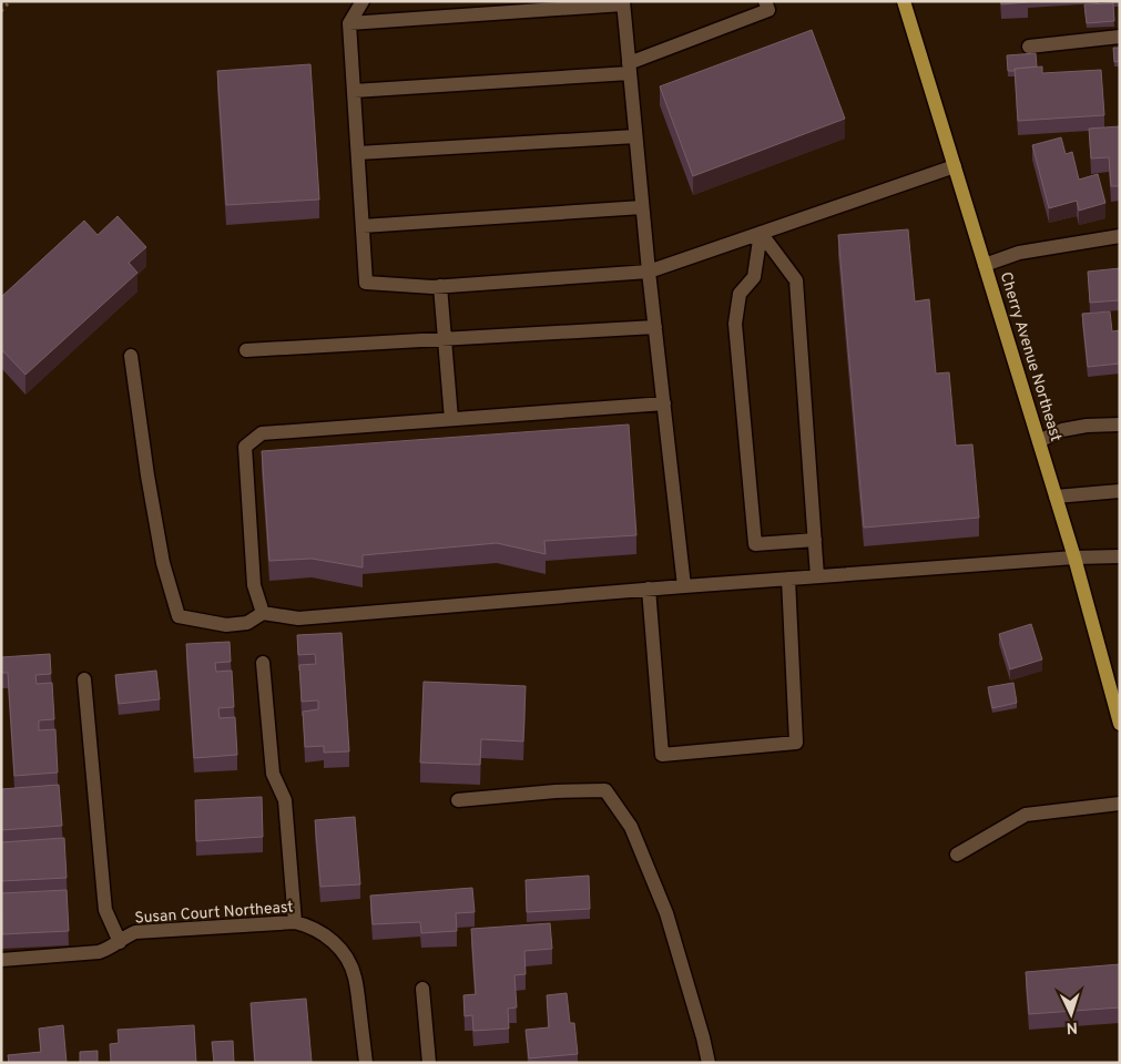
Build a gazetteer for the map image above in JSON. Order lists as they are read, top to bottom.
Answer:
{
  "streets": {
    "main road": ["Cherry Avenue Northeast"],
    "street": ["Susan Court Northeast"]
  },
  "north": "bottom"
}
